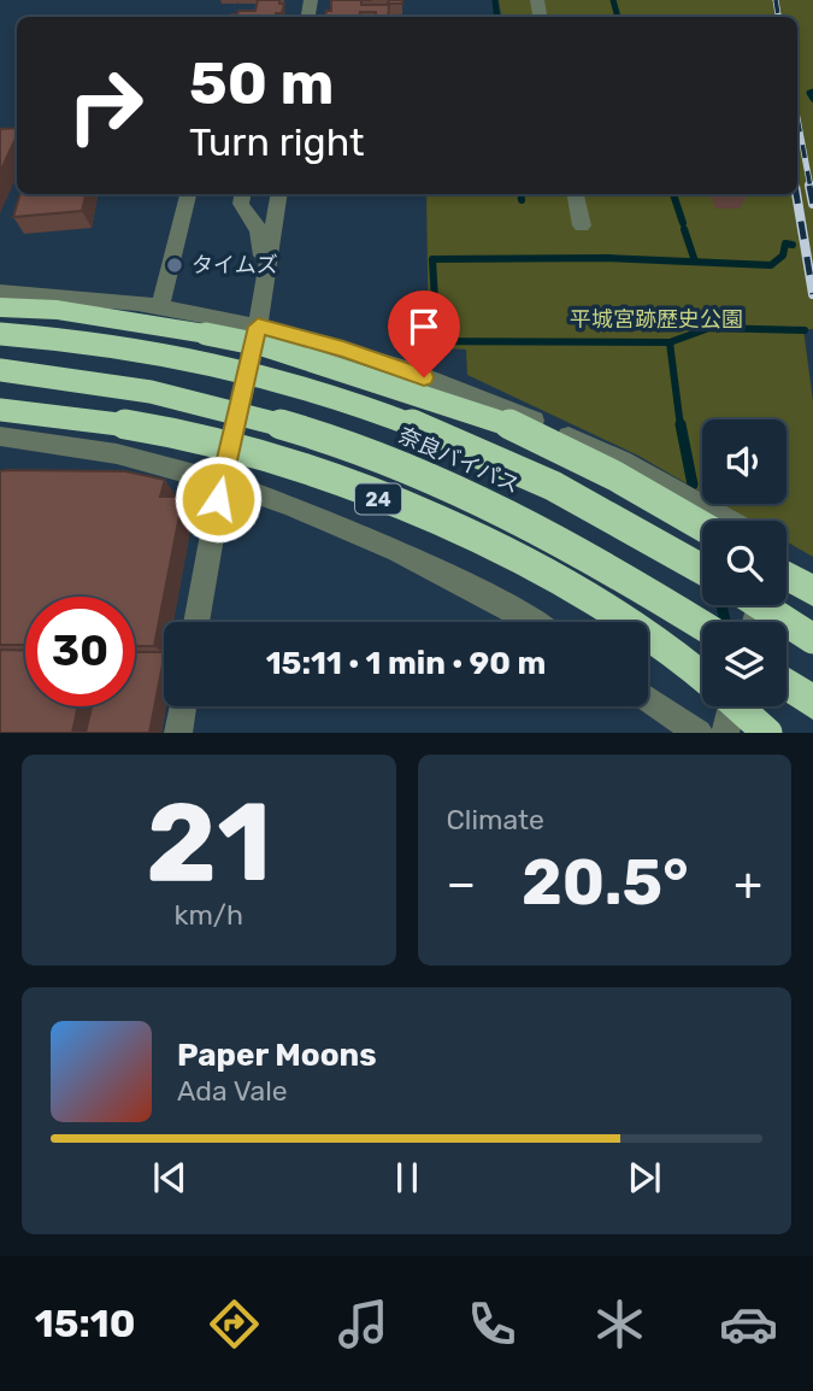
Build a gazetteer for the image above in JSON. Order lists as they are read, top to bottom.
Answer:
{
  "streets": {
    "highway": ["奈良バイパス", "24"]
  },
  "parks": ["平城宮跡歴史公園"],
  "places": ["タイムズ"],
  "page": {
    "turn": ["50 m", "Turn right"],
    "limit": "30",
    "trip": "15:11 · 1 min · 90 m",
    "tile": [
      ["21", "km/h"],
      "Climate"
    ],
    "heat": ["−", "20.5°", "+"],
    "song": ["Paper Moons", "Ada Vale"],
    "tabs": "15:10"
  }
}
